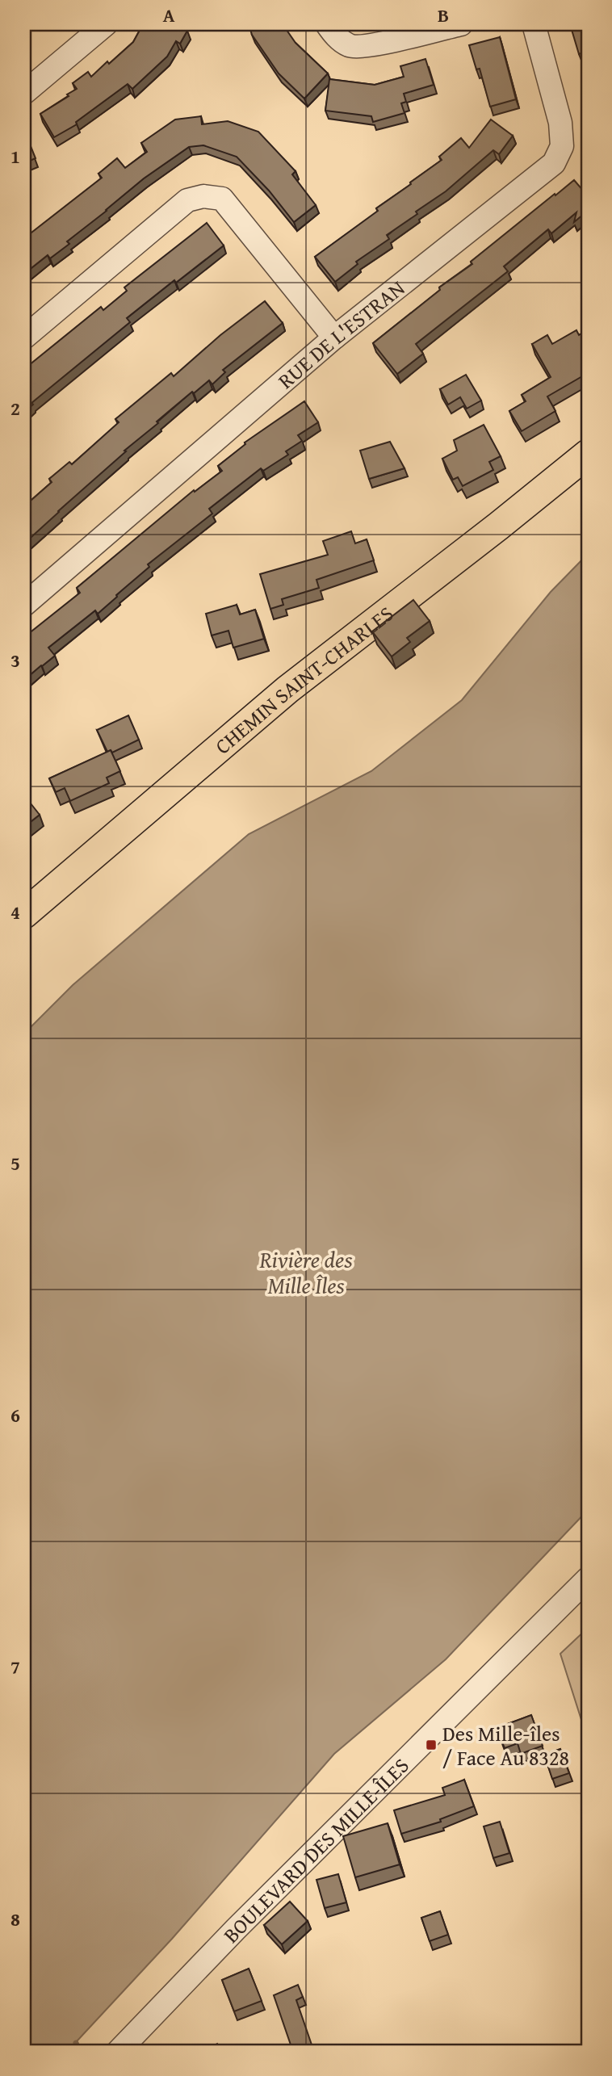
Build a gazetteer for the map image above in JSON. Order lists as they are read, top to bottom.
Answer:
{
  "streets": {
    "main road": ["CHEMIN SAINT-CHARLES"],
    "street": ["RUE DE L'ESTRAN", "BOULEVARD DES MILLE-ÎLES"]
  },
  "water": ["Rivière des Mille Îles"],
  "places": {
    "transit": ["Des Mille-îles / Face Au 8328"]
  },
  "grid": {
    "columns": ["A", "B"],
    "rows": [
      "1",
      "2",
      "3",
      "4",
      "5",
      "6",
      "7",
      "8"
    ]
  }
}
